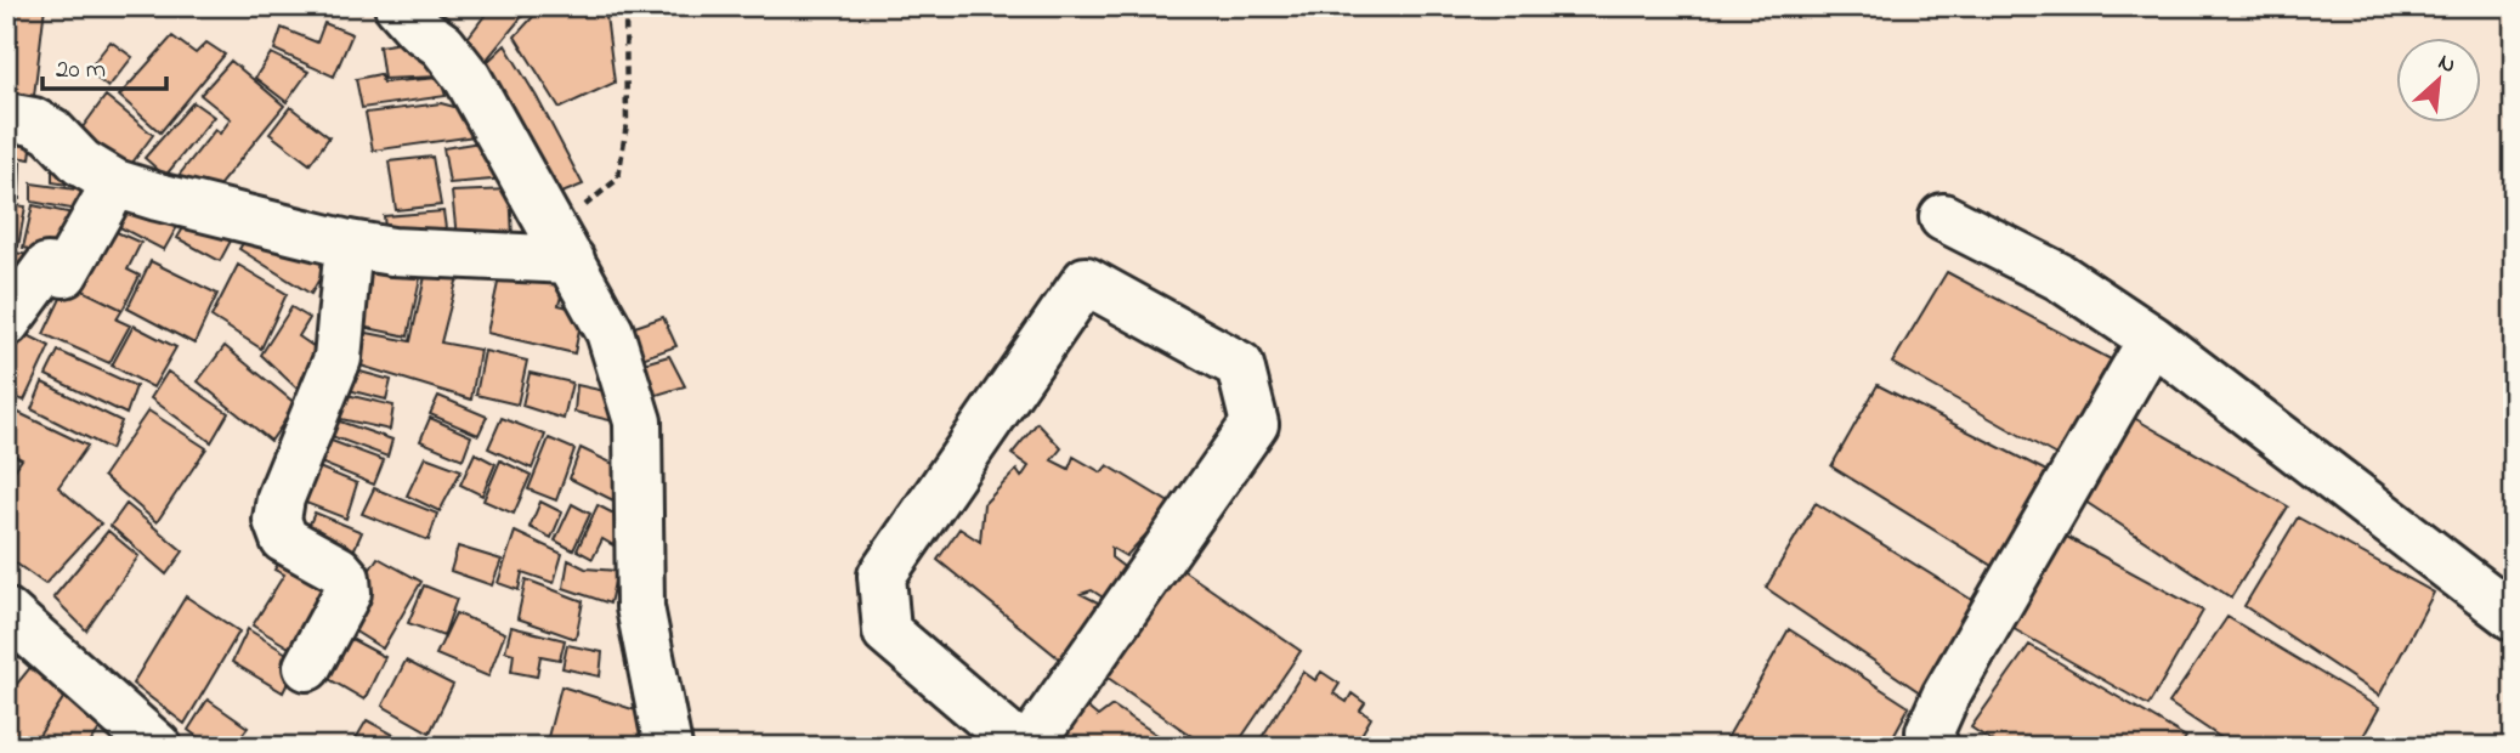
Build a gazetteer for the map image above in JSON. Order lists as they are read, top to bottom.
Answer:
{
  "scale_bar": "20 m",
  "north": "top right"
}
